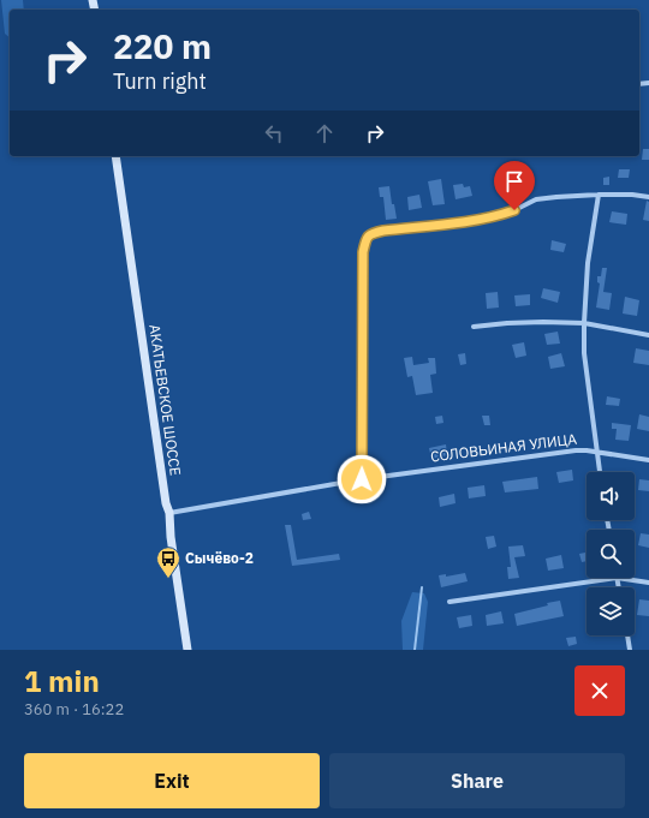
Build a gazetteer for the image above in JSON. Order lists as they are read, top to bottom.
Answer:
{
  "streets": {
    "street": ["АКАТЬЕВСКОЕ ШОССЕ", "СОЛОВЬИНАЯ УЛИЦА"]
  },
  "crossings": [
    ["АКАТЬЕВСКОЕ ШОССЕ", "СОЛОВЬИНАЯ УЛИЦА"]
  ],
  "places": {
    "bus stop": ["Сычёво-2"]
  },
  "page": {
    "turn": ["220 m", "Turn right"],
    "heading": ["1 min", "360 m · 16:22"],
    "buttons": ["Exit", "Share"]
  }
}
